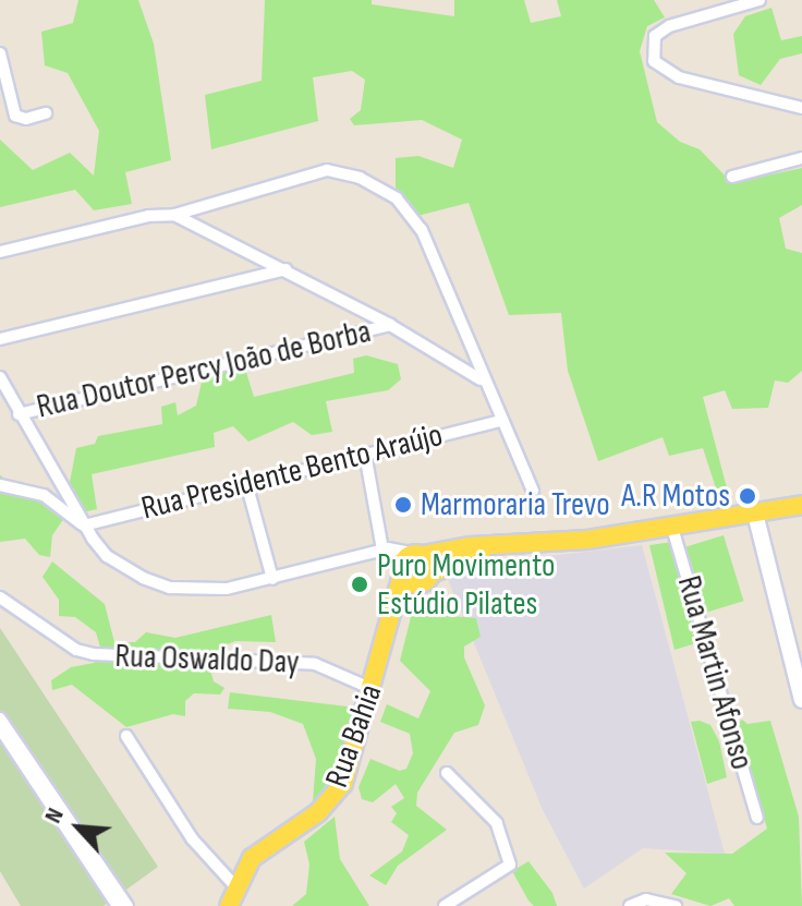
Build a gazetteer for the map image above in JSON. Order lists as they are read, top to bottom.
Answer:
{
  "streets": {
    "main road": ["Rua Bahia"],
    "street": [
      "Rua Doutor Percy João de Borba",
      "Rua Presidente Bento Araújo",
      "Rua Oswaldo Day",
      "Rua Martin Afonso"
    ]
  },
  "crossings": [
    ["Rua Oswaldo Day", "Rua Bahia"]
  ],
  "places": ["A.R Motos", "Marmoraria Trevo", "Puro Movimento Estúdio Pilates"],
  "north": "top left"
}
